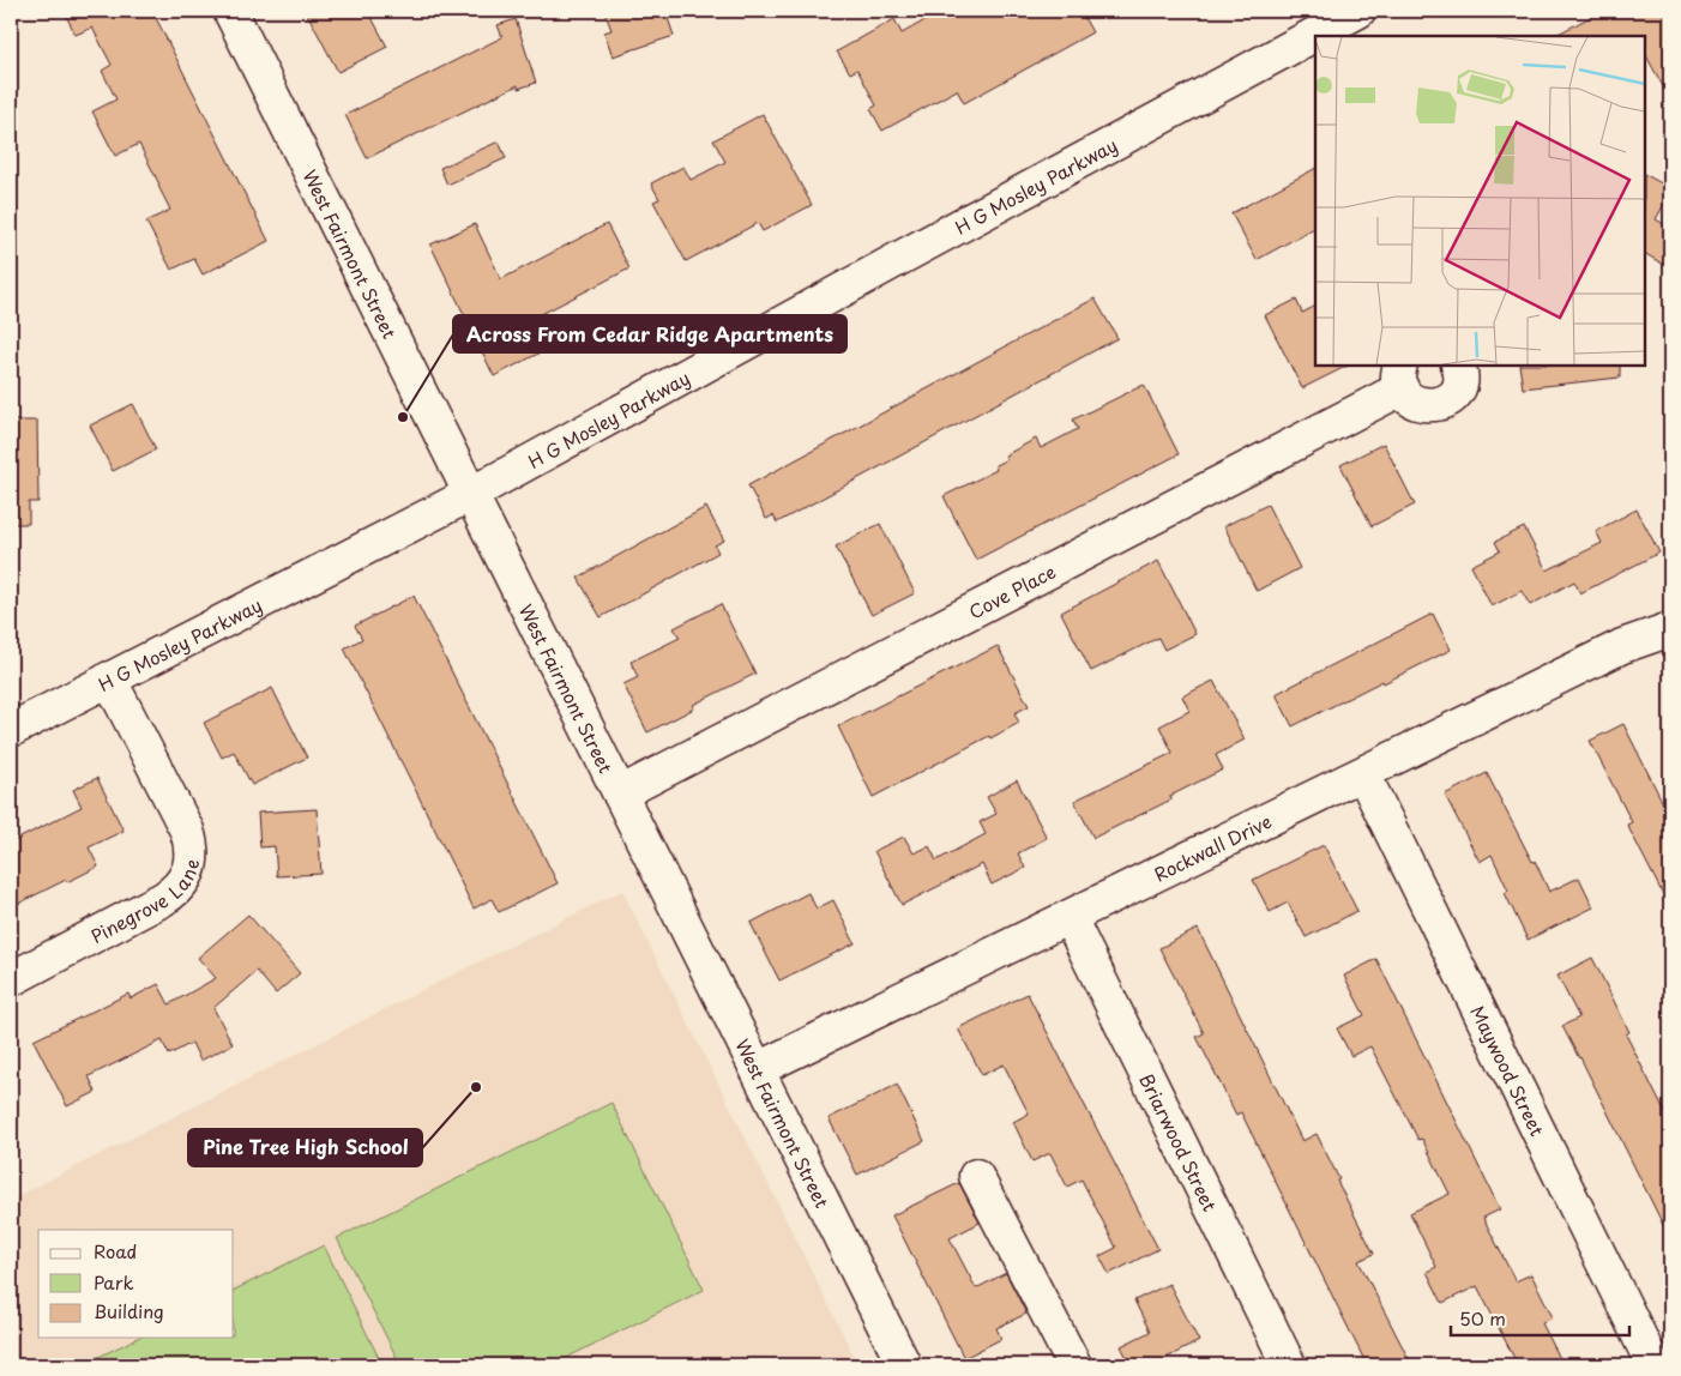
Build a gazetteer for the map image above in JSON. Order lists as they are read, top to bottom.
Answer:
{
  "streets": {
    "street": [
      "H G Mosley Parkway",
      "West Fairmont Street",
      "Cove Place",
      "Rockwall Drive",
      "Pinegrove Lane",
      "Maywood Street",
      "Briarwood Street"
    ]
  },
  "crossings": [
    ["H G Mosley Parkway", "West Fairmont Street"],
    ["H G Mosley Parkway", "Pinegrove Lane"],
    ["West Fairmont Street", "Cove Place"],
    ["West Fairmont Street", "Rockwall Drive"],
    ["Rockwall Drive", "Maywood Street"],
    ["Rockwall Drive", "Briarwood Street"]
  ],
  "places": ["Across From Cedar Ridge Apartments", "Pine Tree High School"],
  "legend": ["Road", "Park", "Building"],
  "scale_bar": "50 m"
}
